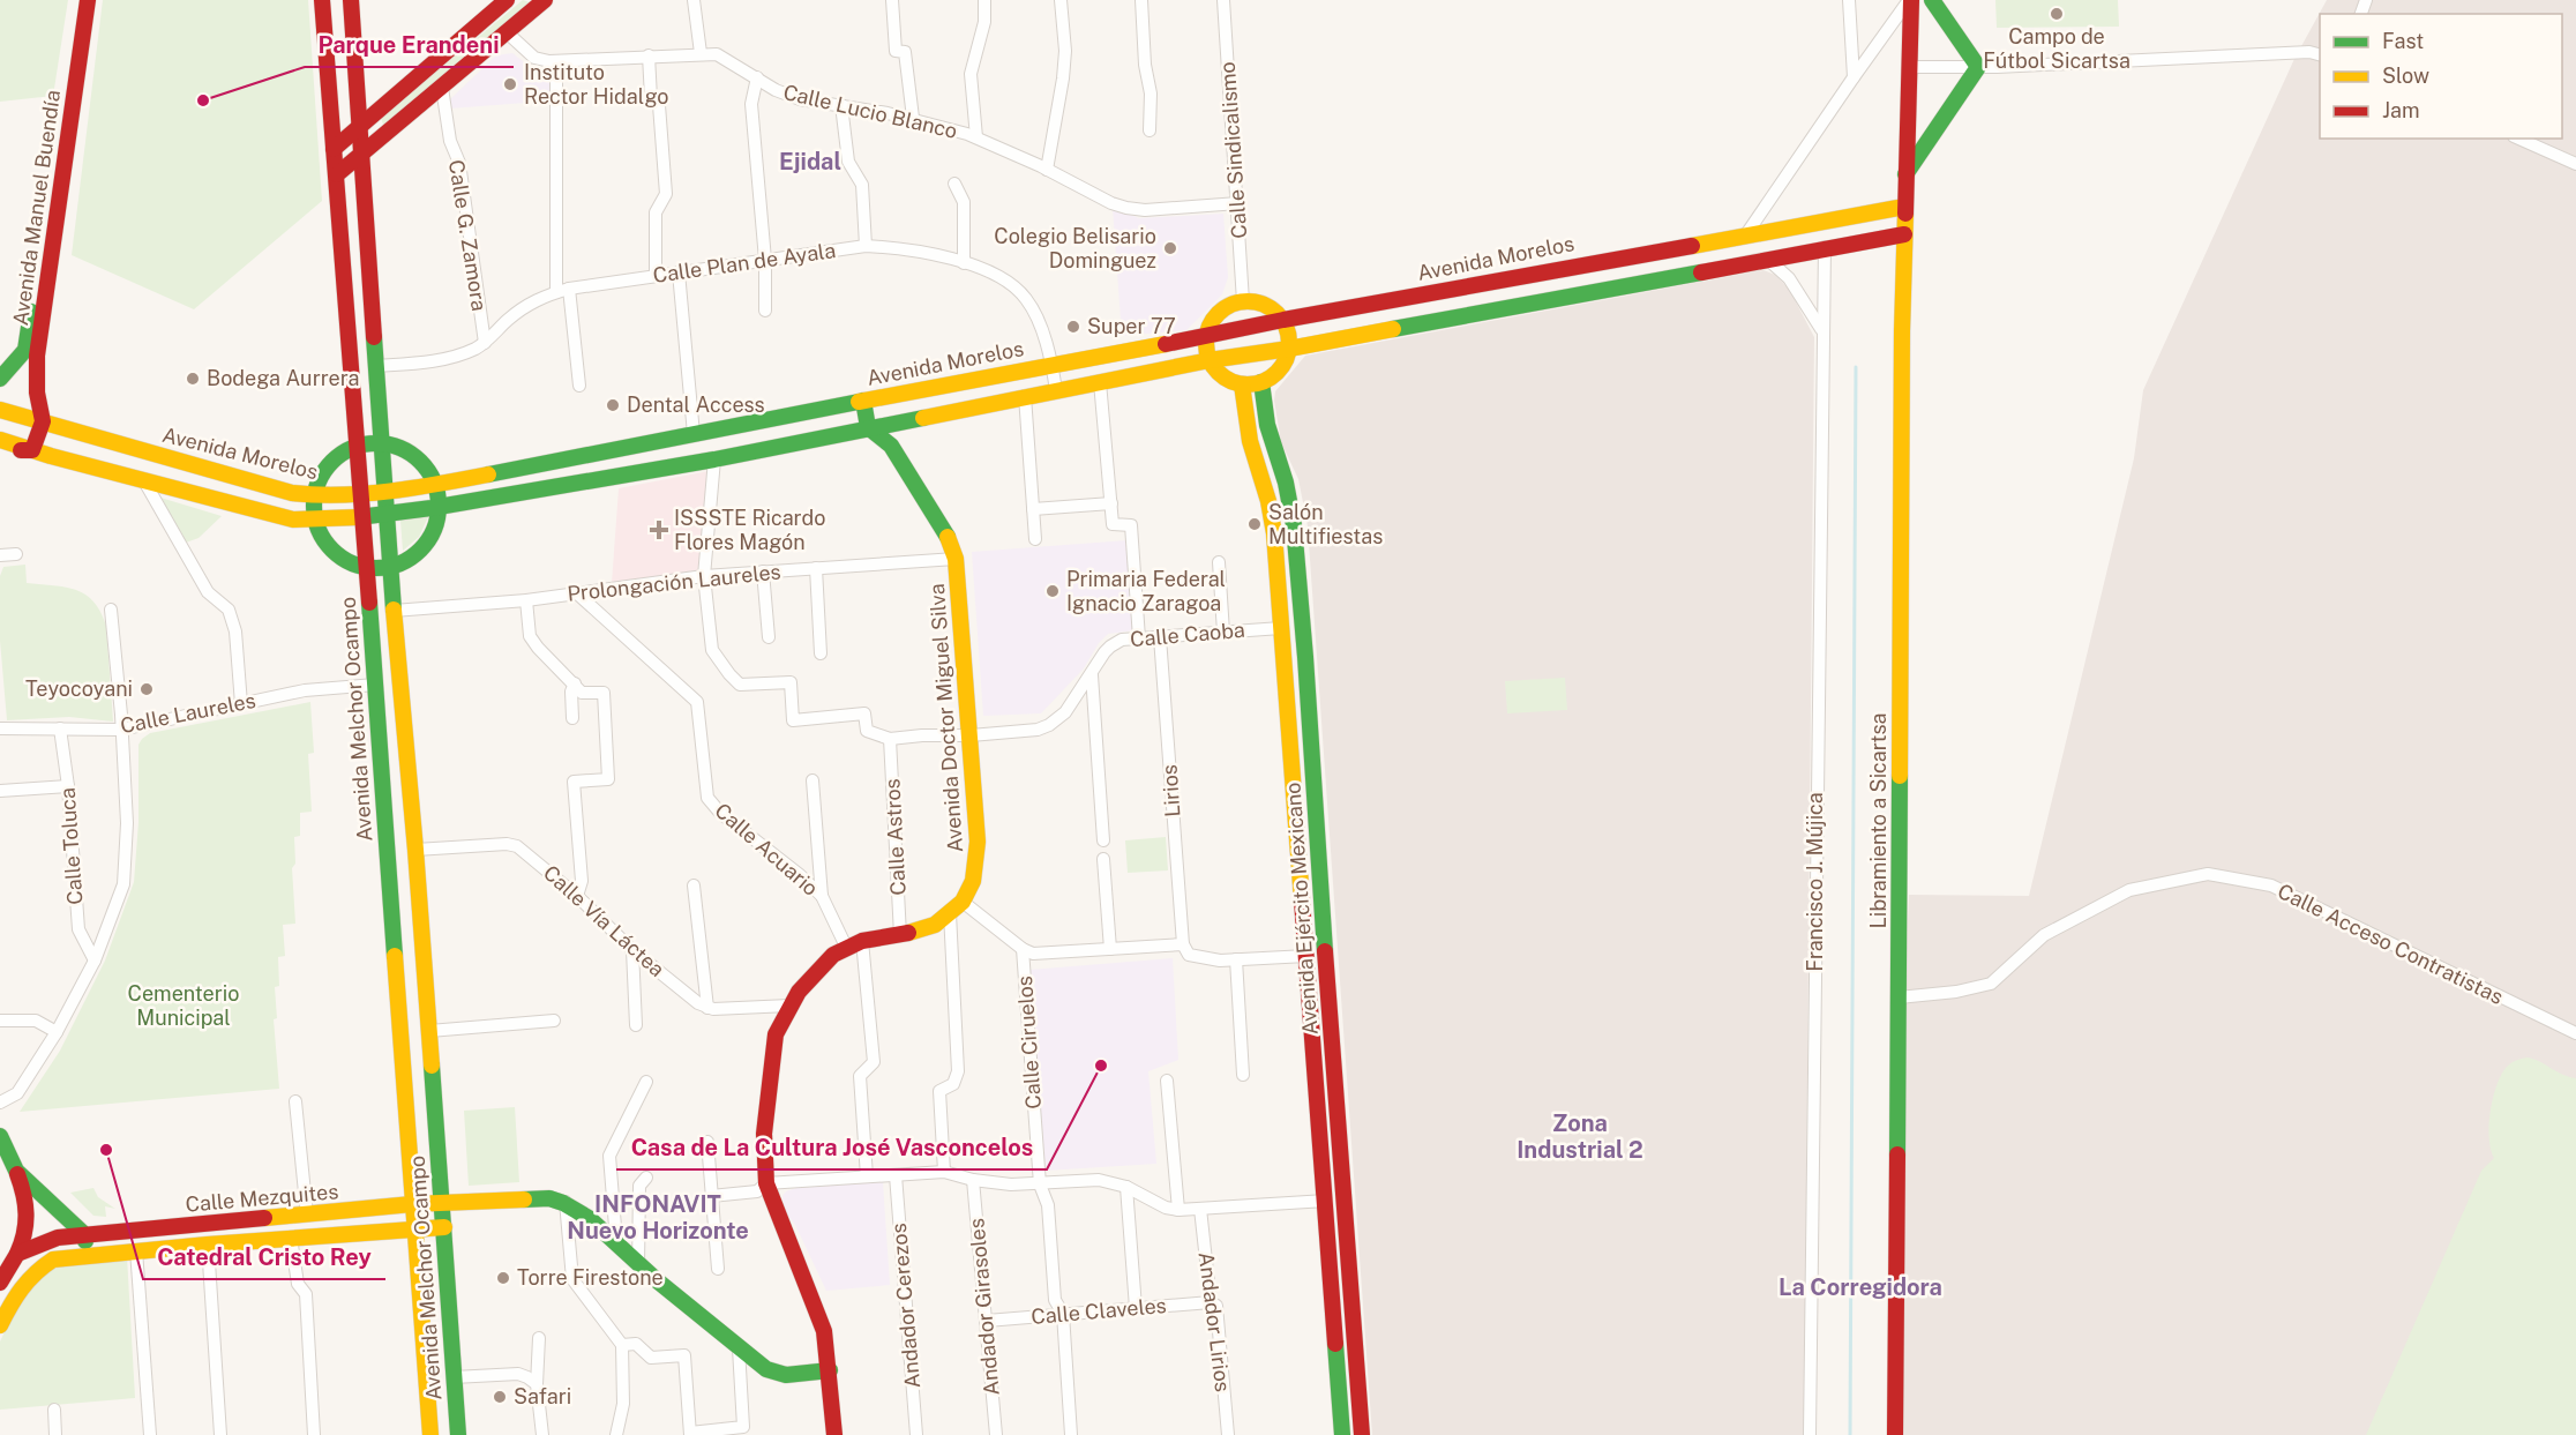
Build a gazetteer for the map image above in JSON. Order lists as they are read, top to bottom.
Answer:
{
  "streets": {
    "main road": [
      "Avenida Manuel Buendía",
      "Avenida Morelos",
      "Avenida Doctor Miguel Silva",
      "Avenida Melchor Ocampo",
      "Libramiento a Sicartsa",
      "Avenida Ejército Mexicano",
      "Calle Mezquites"
    ],
    "street": [
      "Calle Lucio Blanco",
      "Calle Sindicalismo",
      "Calle G. Zamora",
      "Calle Plan de Ayala",
      "Prolongación Laureles",
      "Calle Caoba",
      "Calle Laureles",
      "Lirios",
      "Calle Astros",
      "Calle Toluca",
      "Calle Acuario",
      "Francisco J. Mújica",
      "Calle Vía Láctea",
      "Calle Acceso Contratistas",
      "Calle Ciruelos",
      "Andador Cerezos",
      "Andador Girasoles",
      "Calle Claveles",
      "Andador Lirios"
    ]
  },
  "crossings": [
    ["Calle Lucio Blanco", "Calle Sindicalismo"],
    ["Avenida Manuel Buendía", "Avenida Morelos"],
    ["Calle G. Zamora", "Calle Plan de Ayala"],
    ["Avenida Morelos", "Calle Plan de Ayala"],
    ["Avenida Morelos", "Avenida Melchor Ocampo"],
    ["Avenida Morelos", "Libramiento a Sicartsa"],
    ["Calle Plan de Ayala", "Avenida Melchor Ocampo"],
    ["Prolongación Laureles", "Avenida Doctor Miguel Silva"],
    ["Prolongación Laureles", "Avenida Melchor Ocampo"],
    ["Prolongación Laureles", "Calle Acuario"],
    ["Calle Caoba", "Avenida Doctor Miguel Silva"],
    ["Calle Caoba", "Lirios"],
    ["Calle Caoba", "Calle Astros"],
    ["Calle Caoba", "Avenida Ejército Mexicano"],
    ["Calle Laureles", "Avenida Melchor Ocampo"],
    ["Calle Laureles", "Calle Toluca"],
    ["Avenida Doctor Miguel Silva", "Calle Astros"],
    ["Avenida Doctor Miguel Silva", "Calle Acuario"],
    ["Avenida Melchor Ocampo", "Calle Vía Láctea"],
    ["Avenida Melchor Ocampo", "Calle Mezquites"],
    ["Libramiento a Sicartsa", "Calle Acceso Contratistas"],
    ["Calle Ciruelos", "Calle Claveles"],
    ["Andador Girasoles", "Calle Claveles"],
    ["Calle Claveles", "Andador Lirios"]
  ],
  "districts": [
    "Ejidal",
    "Zona Industrial 2",
    "INFONAVIT Nuevo Horizonte",
    "La Corregidora"
  ],
  "parks": ["Cementerio Municipal"],
  "places": {
    "other": [
      "Campo de Fútbol Sicartsa",
      "Instituto Rector Hidalgo",
      "Parque Erandeni",
      "Colegio Belisario Dominguez",
      "Super 77",
      "Bodega Aurrera",
      "Dental Access",
      "Salón Multifiestas",
      "Primaria Federal Ignacio Zaragoa",
      "Teyocoyani",
      "Casa de La Cultura José Vasconcelos",
      "Catedral Cristo Rey",
      "Torre Firestone",
      "Safari"
    ],
    "health": ["ISSSTE Ricardo Flores Magón"]
  },
  "legend": ["Fast", "Slow", "Jam"]
}
